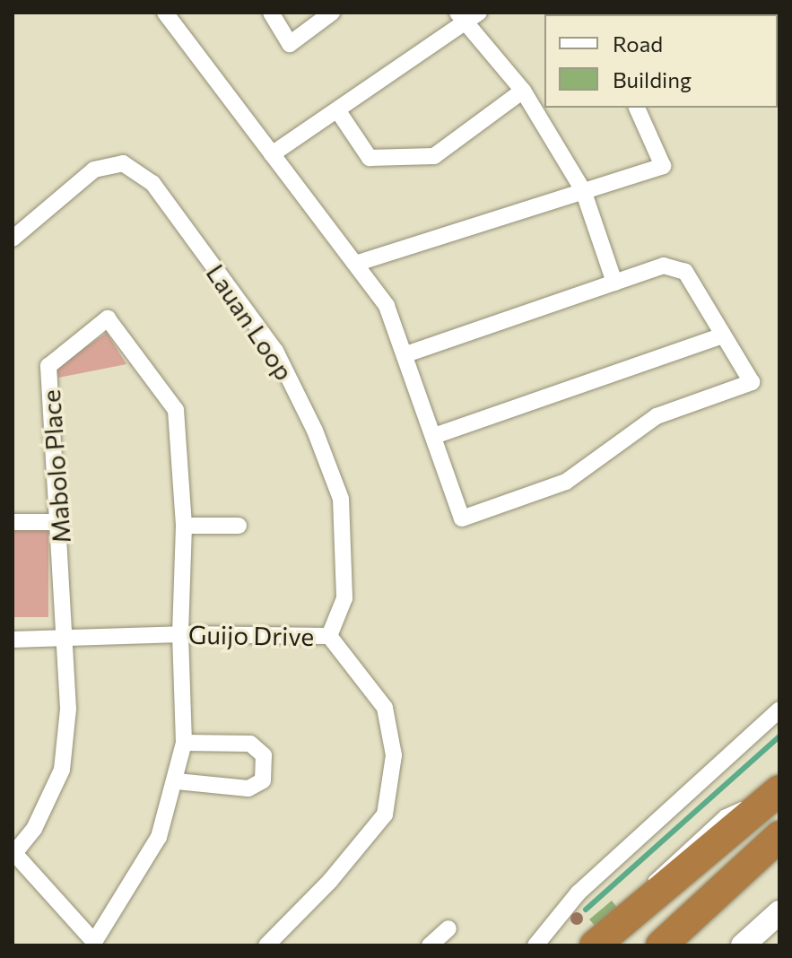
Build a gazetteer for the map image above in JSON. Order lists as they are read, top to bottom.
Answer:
{
  "streets": {
    "street": ["Lauan Loop", "Mabolo Place", "Guijo Drive"]
  },
  "crossings": [
    ["Lauan Loop", "Guijo Drive"],
    ["Mabolo Place", "Guijo Drive"]
  ],
  "legend": ["Road", "Building"]
}
